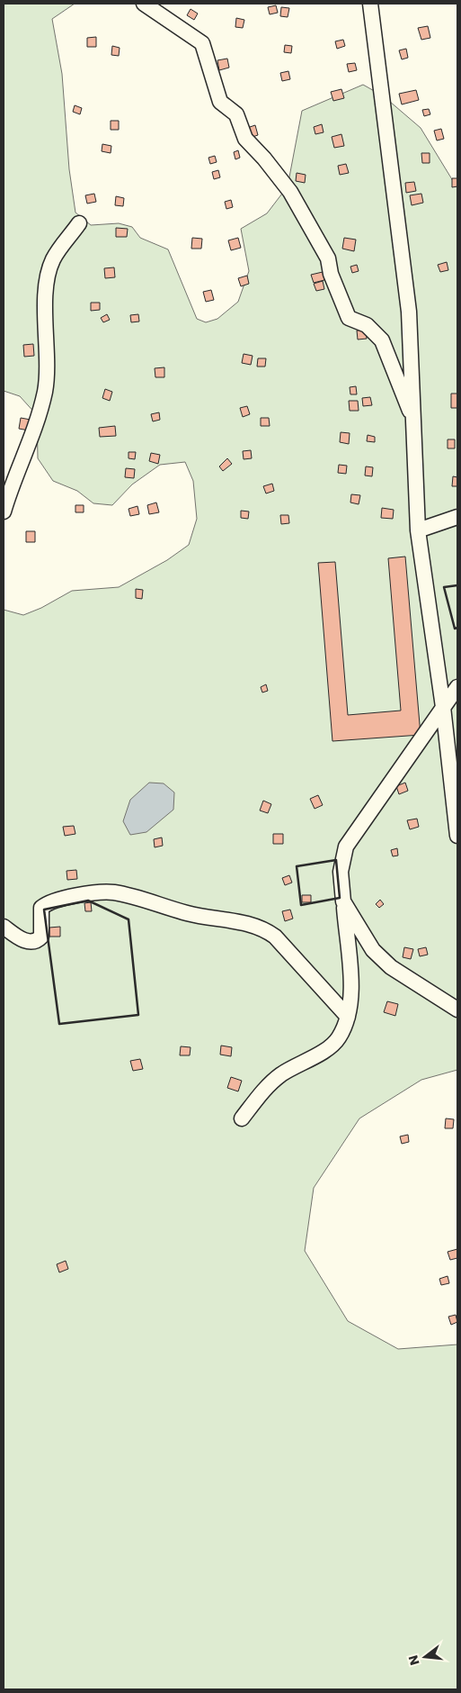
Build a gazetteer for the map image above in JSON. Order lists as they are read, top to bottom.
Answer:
{
  "north": "left"
}
